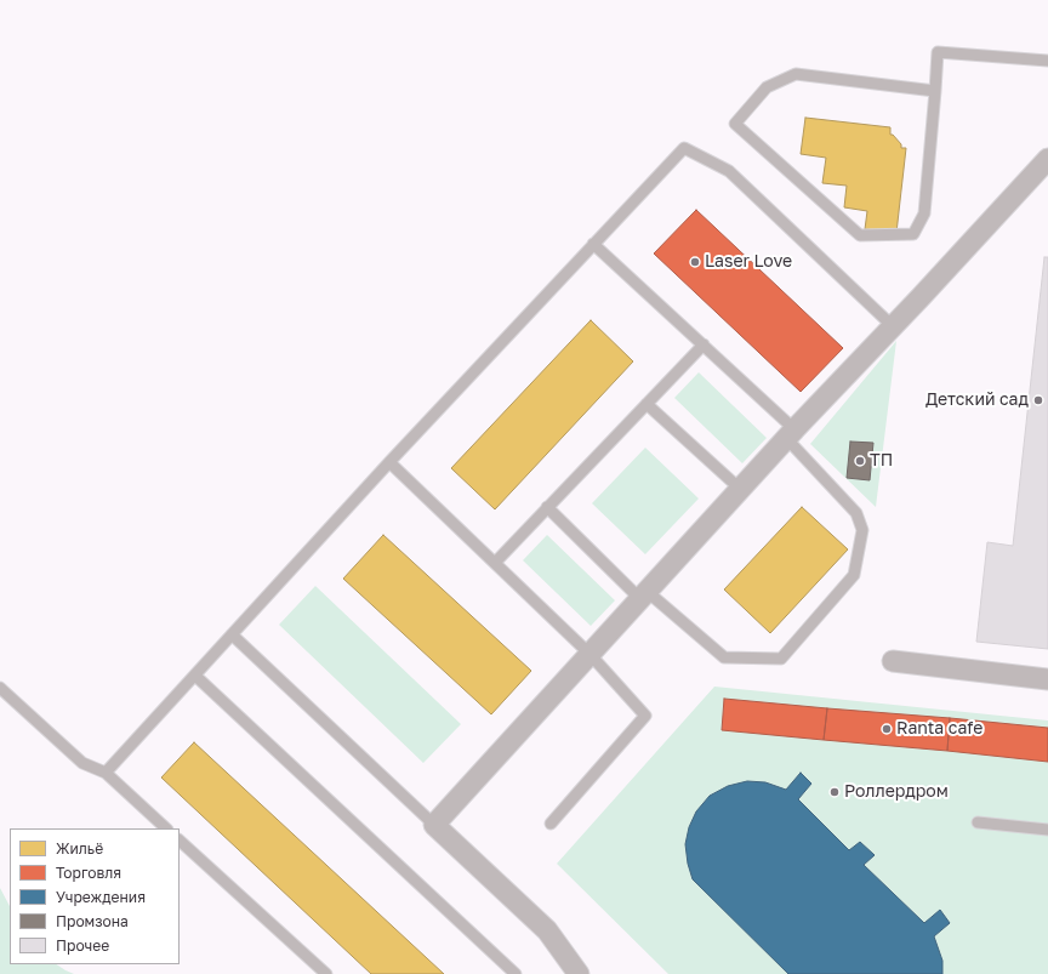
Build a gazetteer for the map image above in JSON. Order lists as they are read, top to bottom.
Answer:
{
  "places": [
    "Laser Love",
    "Детский сад",
    "ТП",
    "Ranta cafe",
    "Роллердром"
  ],
  "legend": [
    "Жильё",
    "Торговля",
    "Учреждения",
    "Промзона",
    "Прочее"
  ]
}
